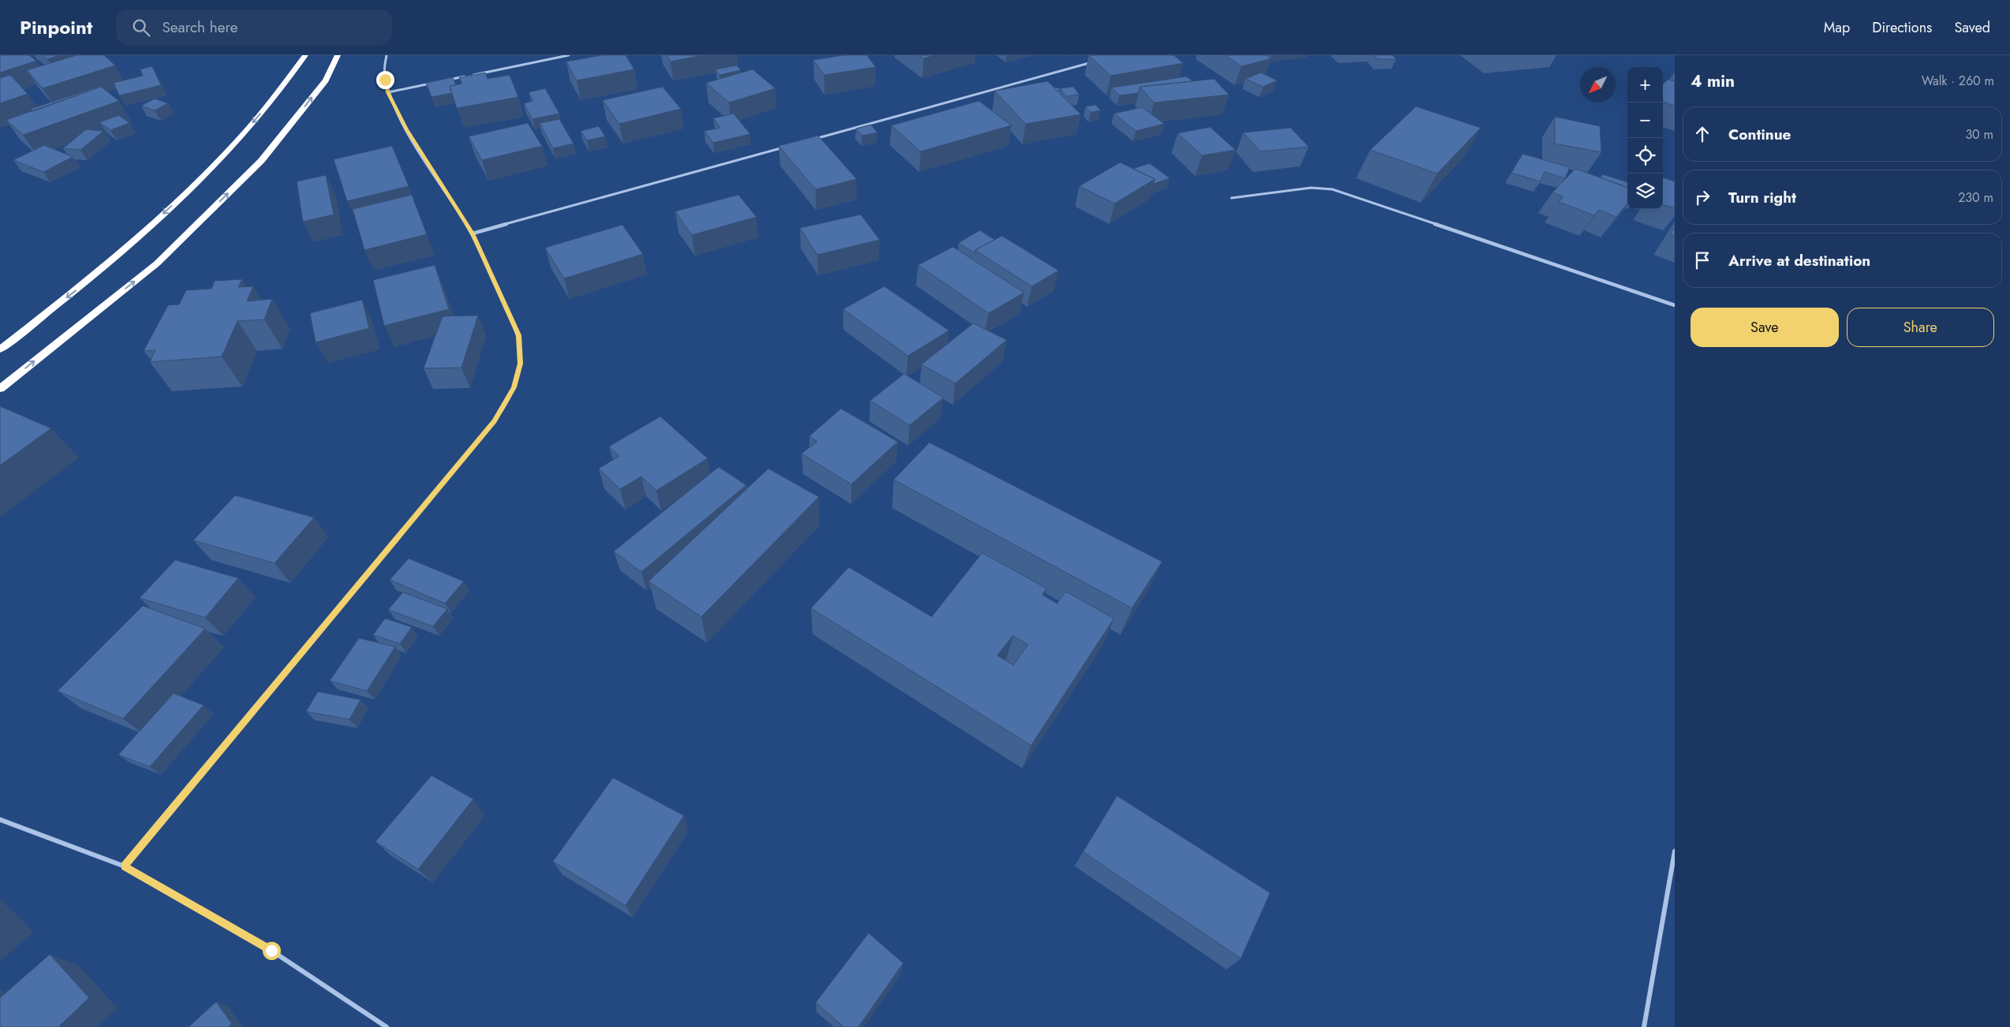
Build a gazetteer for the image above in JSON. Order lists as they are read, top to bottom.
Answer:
{
  "north": "bottom left",
  "page": {
    "header": "Pinpoint",
    "search": "Search here",
    "nav": ["Map", "Directions", "Saved"],
    "heading": ["4 min", "Walk · 260 m"],
    "map_buttons": ["+", "−"],
    "list": [
      ["Continue", "30 m"],
      ["Turn right", "230 m"],
      "Arrive at destination"
    ],
    "buttons": ["Save", "Share"]
  }
}
